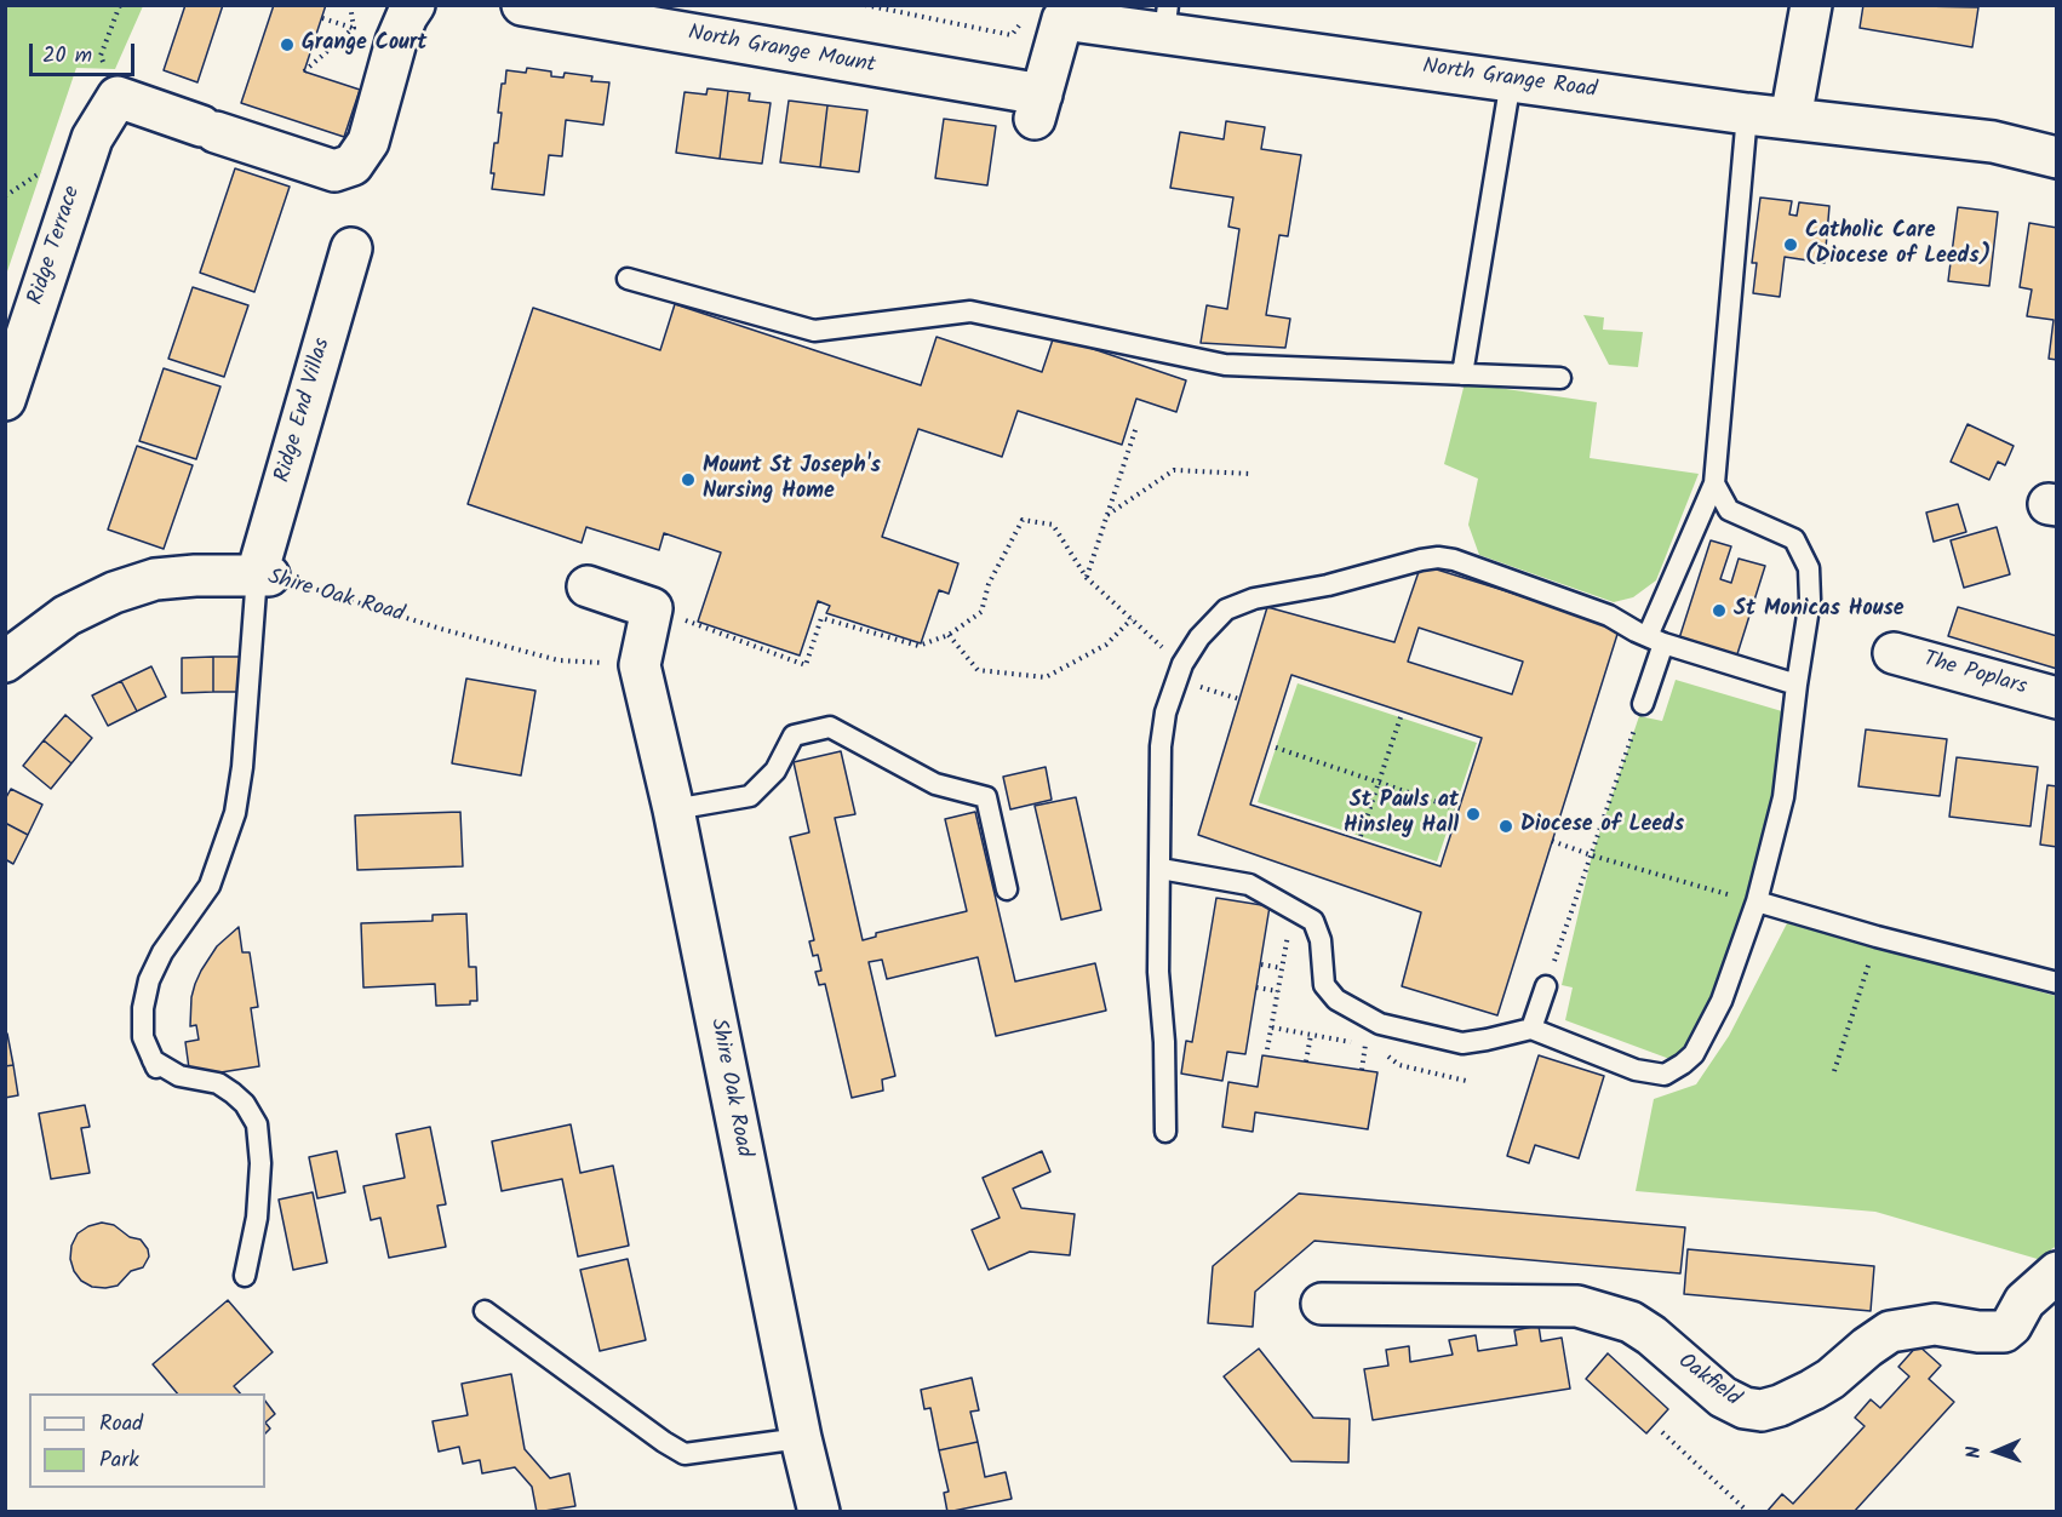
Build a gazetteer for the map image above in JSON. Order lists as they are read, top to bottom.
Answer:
{
  "streets": {
    "street": [
      "North Grange Mount",
      "North Grange Road",
      "Ridge Terrace",
      "Ridge End Villas",
      "Shire Oak Road",
      "The Poplars",
      "Oakfield"
    ]
  },
  "crossings": [
    ["North Grange Mount", "North Grange Road"],
    ["Ridge End Villas", "Shire Oak Road"]
  ],
  "places": [
    "Grange Court",
    "Catholic Care (Diocese of Leeds)",
    "Mount St Joseph's Nursing Home",
    "St Monicas House",
    "St Pauls at Hinsley Hall",
    "Diocese of Leeds"
  ],
  "legend": ["Road", "Park"],
  "scale_bar": "20 m",
  "north": "left"
}
